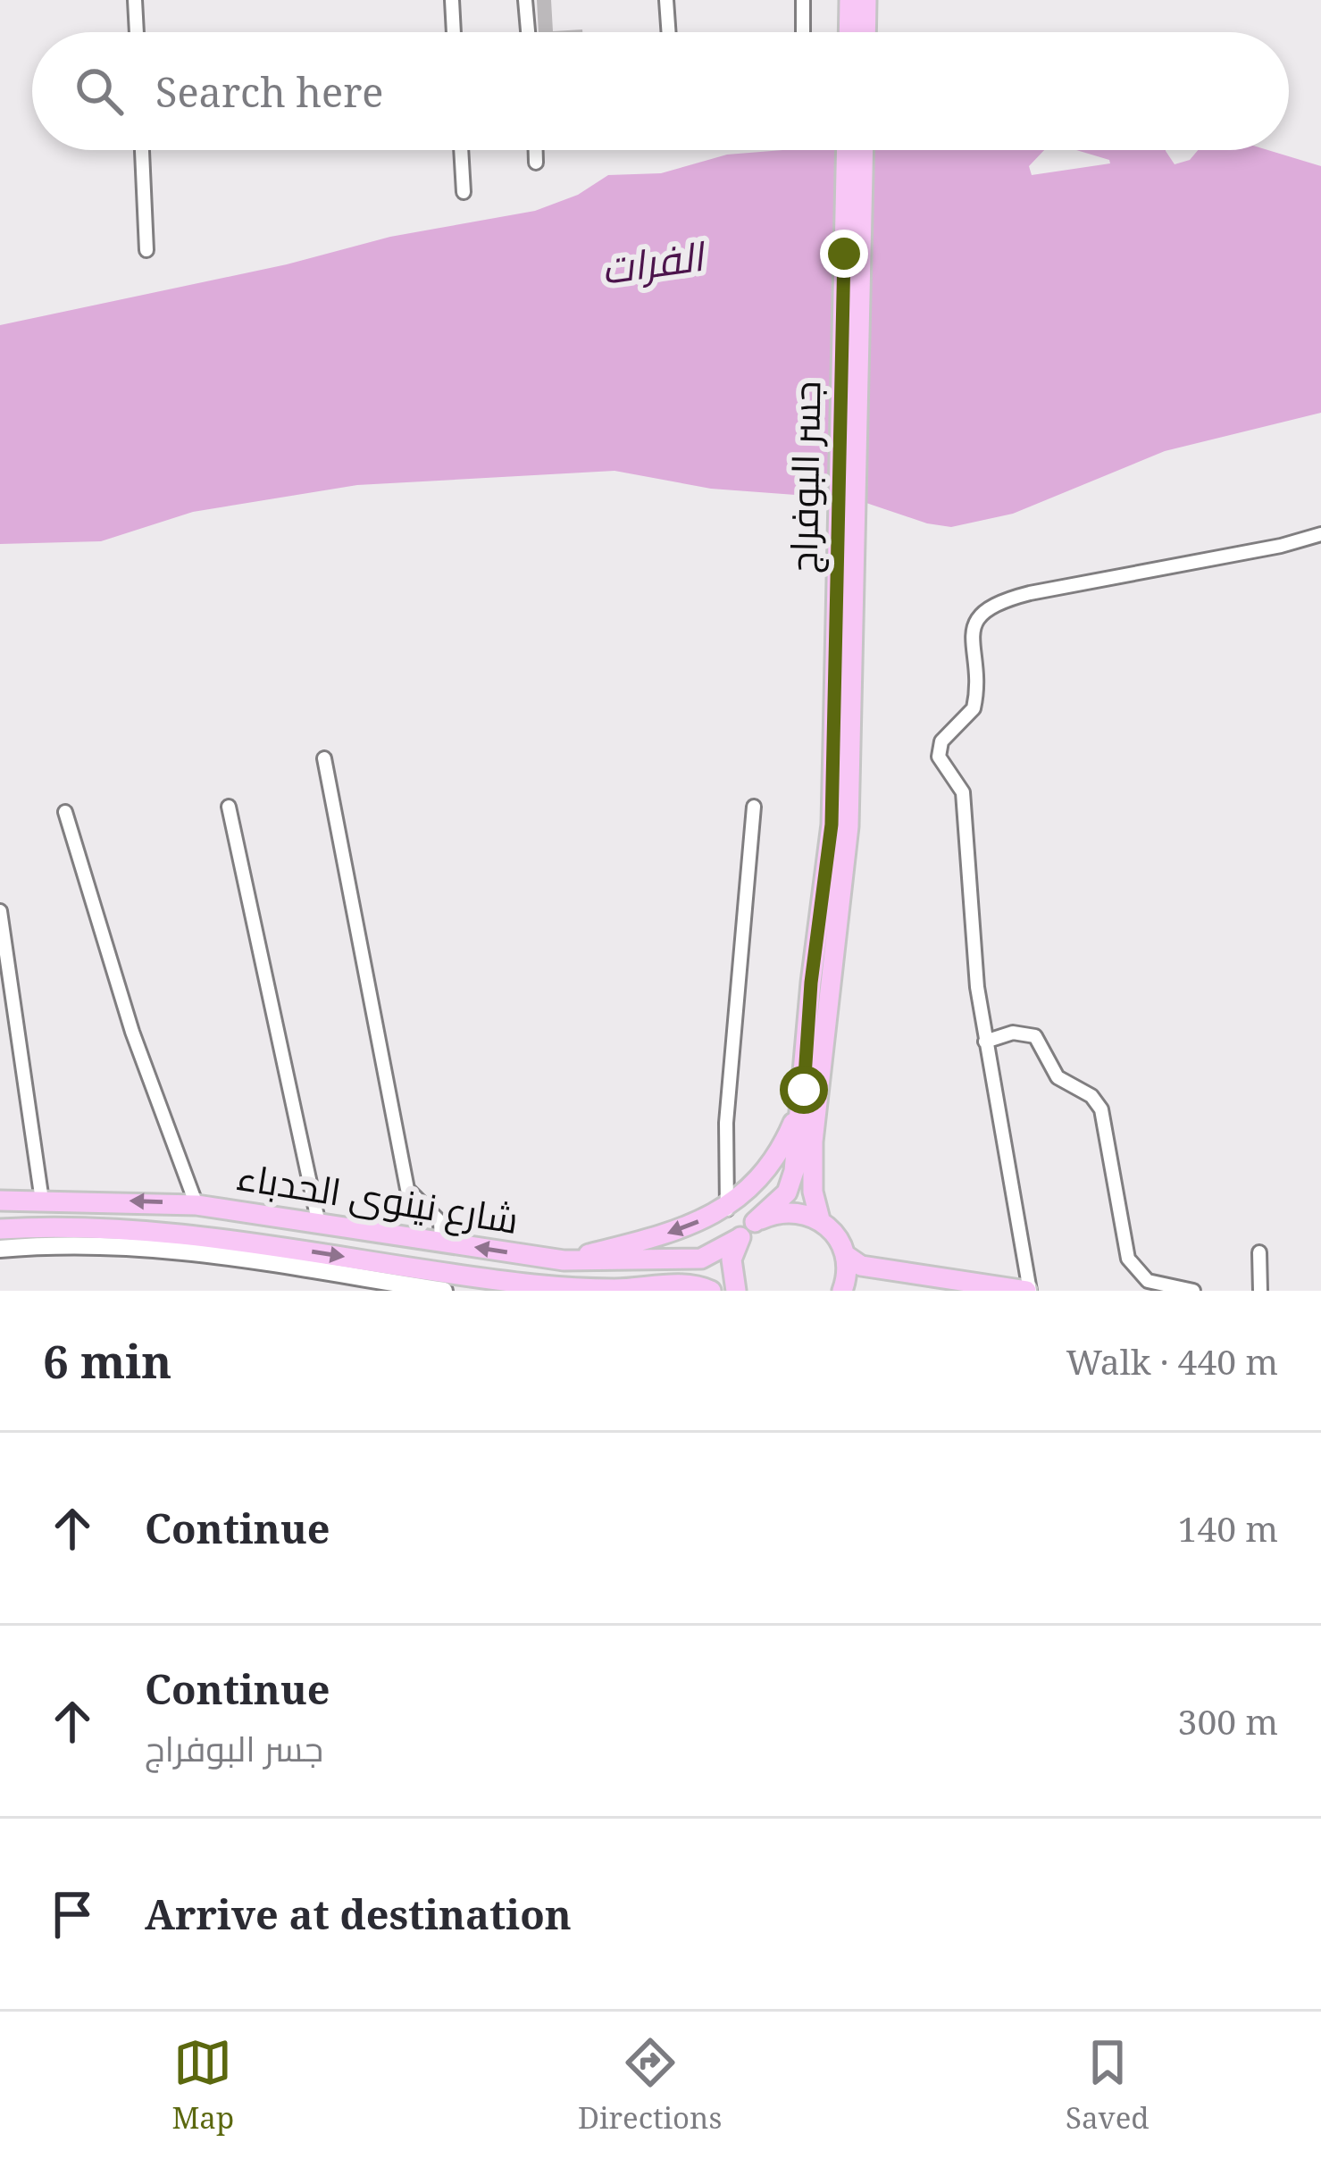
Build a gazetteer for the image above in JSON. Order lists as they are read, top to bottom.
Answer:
{
  "streets": {
    "main road": ["جسر البوفراج", "شارع نينوى الحدباء"]
  },
  "water": ["الفرات"],
  "page": {
    "search": "Search here",
    "heading": ["6 min", "Walk · 440 m"],
    "list": [
      ["Continue", "140 m"],
      ["Continue", "جسر البوفراج", "300 m"],
      "Arrive at destination"
    ],
    "nav": ["Map", "Directions", "Saved"]
  }
}
